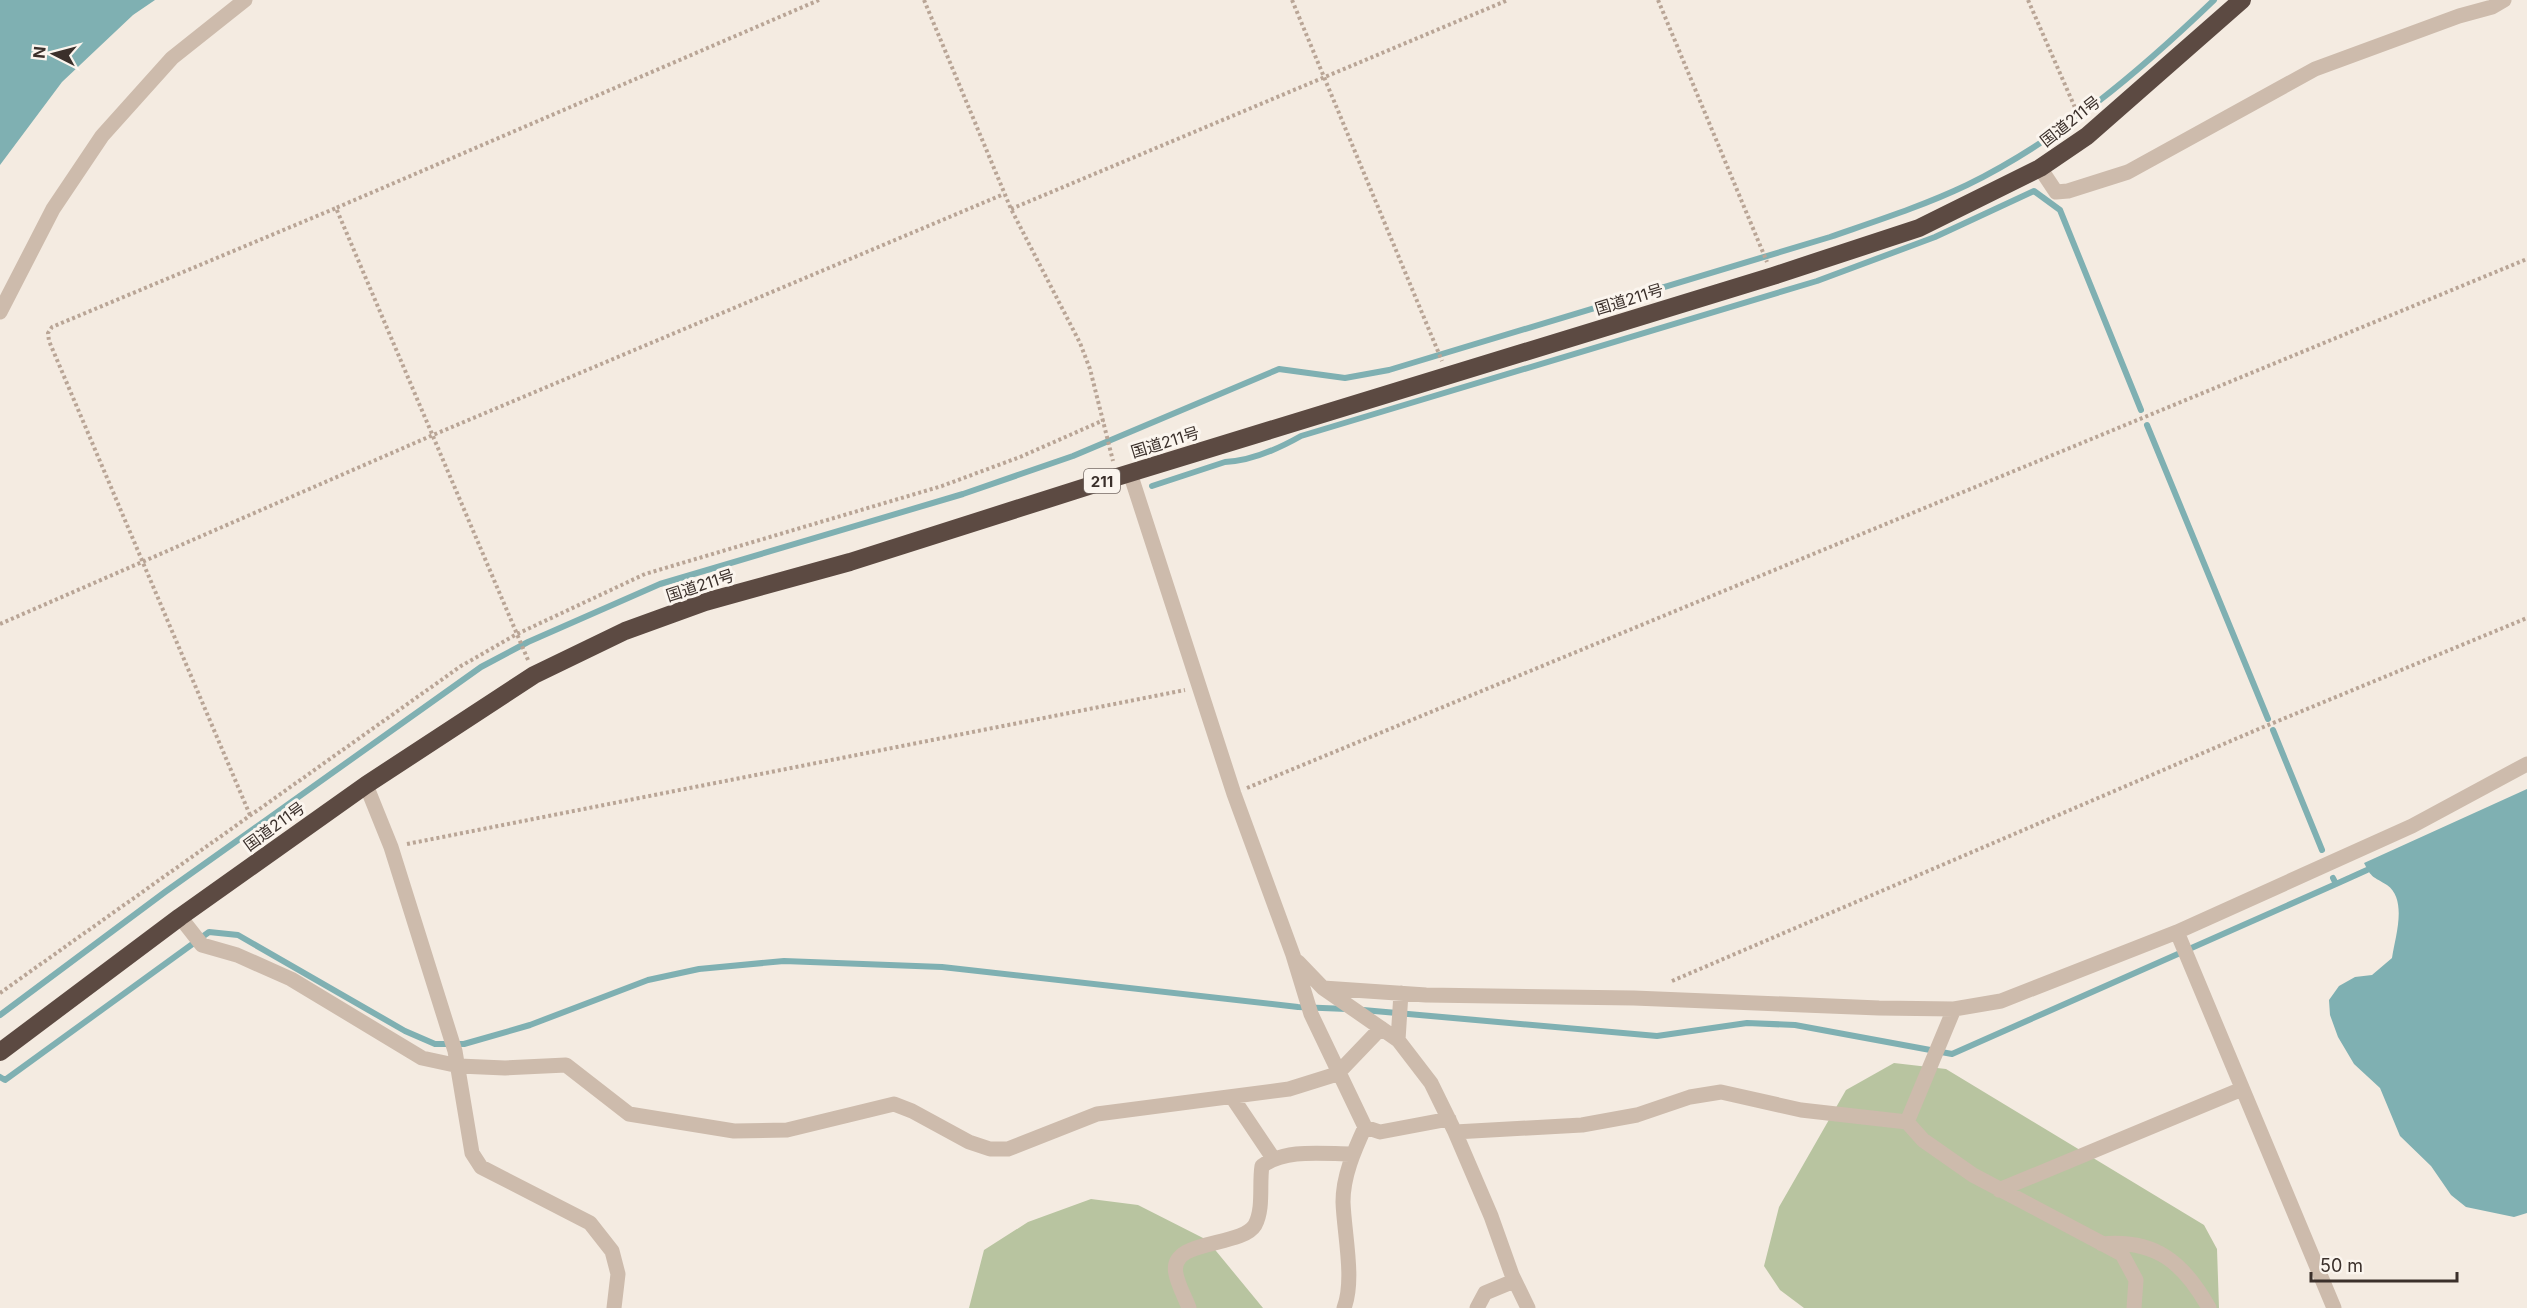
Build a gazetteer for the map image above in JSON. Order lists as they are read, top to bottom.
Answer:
{
  "streets": {
    "highway": ["国道211号", "211"]
  },
  "scale_bar": "50 m",
  "north": "left"
}
